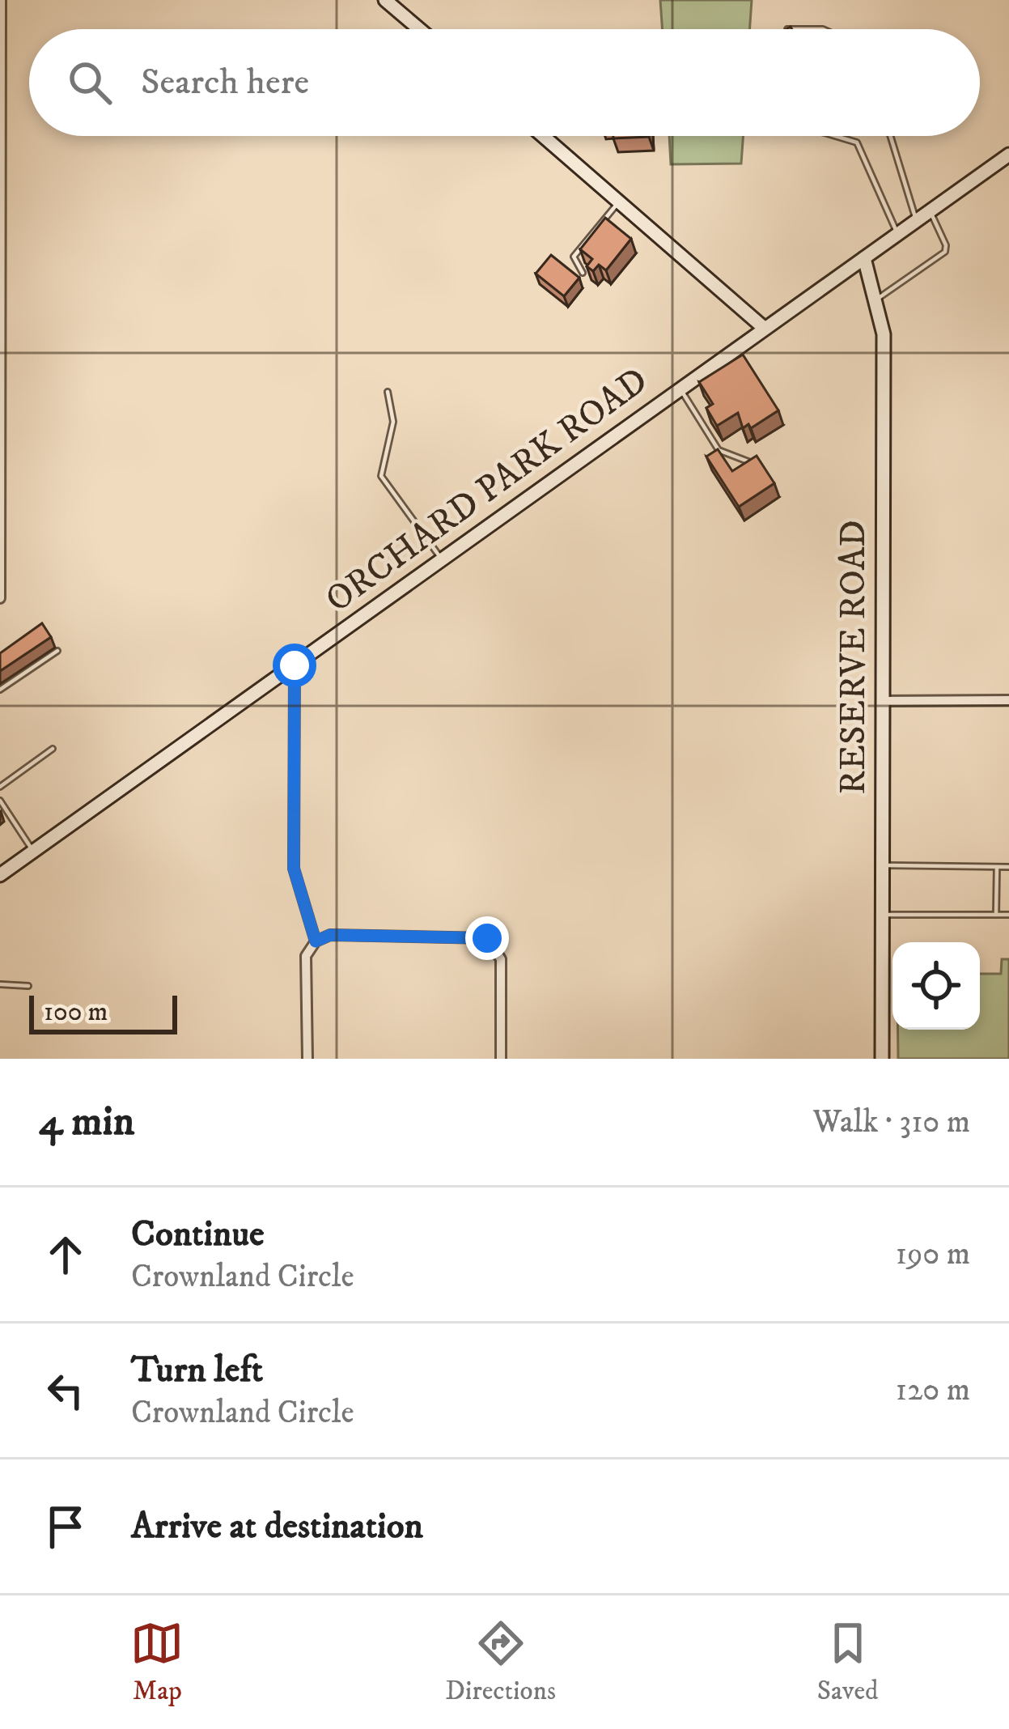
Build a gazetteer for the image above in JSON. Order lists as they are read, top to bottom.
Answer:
{
  "streets": {
    "main road": ["ORCHARD PARK ROAD", "RESERVE ROAD"]
  },
  "crossings": [
    ["ORCHARD PARK ROAD", "RESERVE ROAD"]
  ],
  "scale_bar": "100 m",
  "page": {
    "search": "Search here",
    "scale": "100 m",
    "heading": ["4 min", "Walk · 310 m"],
    "list": [
      ["Continue", "Crownland Circle", "190 m"],
      ["Turn left", "Crownland Circle", "120 m"],
      "Arrive at destination"
    ],
    "nav": ["Map", "Directions", "Saved"]
  }
}
